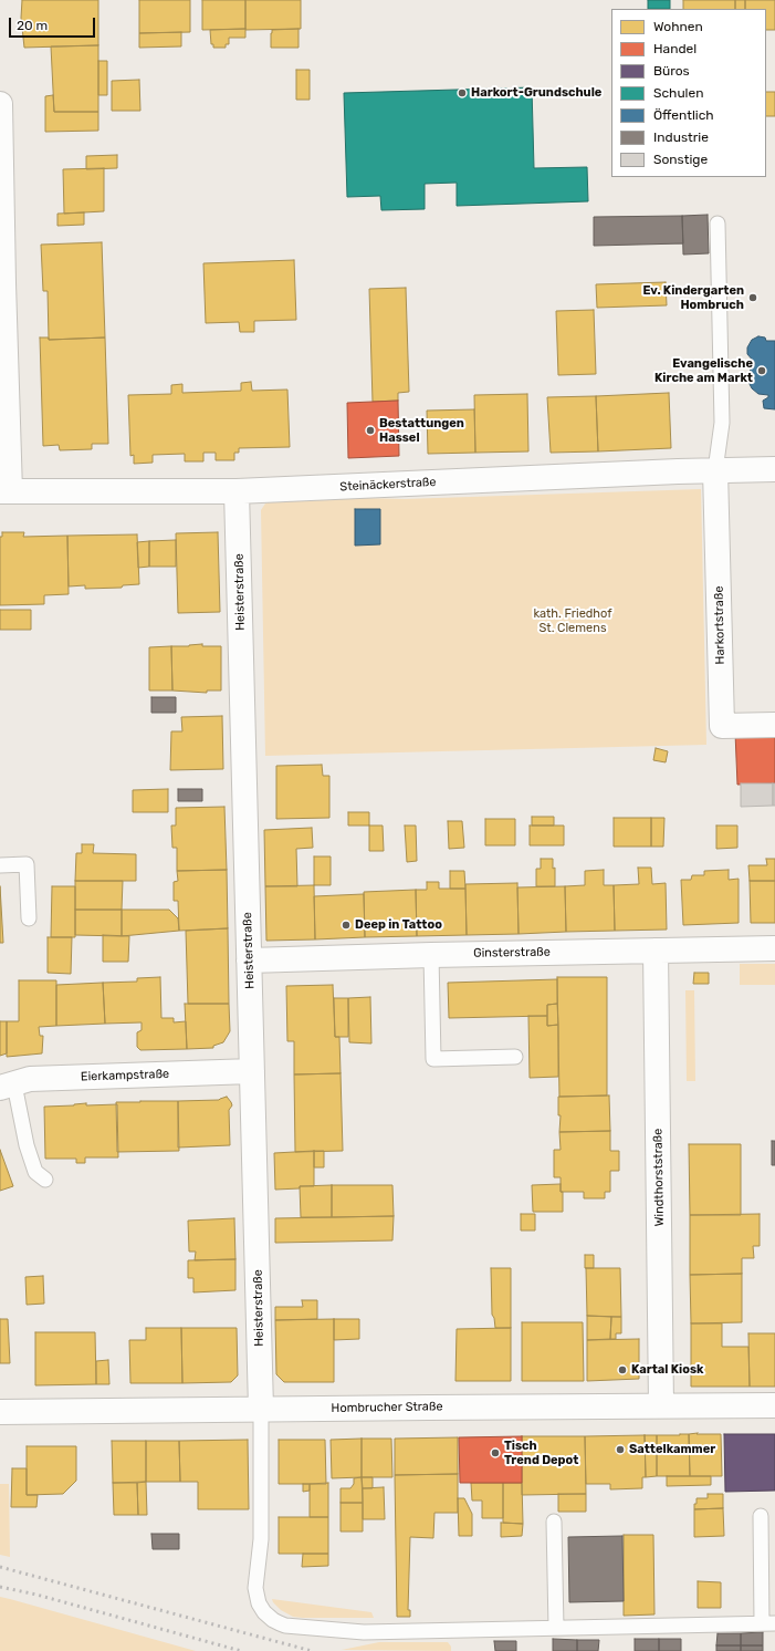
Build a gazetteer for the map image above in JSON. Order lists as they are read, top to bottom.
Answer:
{
  "streets": {
    "street": [
      "Steinäckerstraße",
      "Heisterstraße",
      "Harkortstraße",
      "Ginsterstraße",
      "Eierkampstraße",
      "Windthorststraße",
      "Hombrucher Straße"
    ]
  },
  "crossings": [
    ["Steinäckerstraße", "Heisterstraße"],
    ["Steinäckerstraße", "Harkortstraße"],
    ["Heisterstraße", "Ginsterstraße"],
    ["Heisterstraße", "Eierkampstraße"],
    ["Heisterstraße", "Hombrucher Straße"],
    ["Ginsterstraße", "Windthorststraße"],
    ["Windthorststraße", "Hombrucher Straße"]
  ],
  "parks": ["kath. Friedhof St. Clemens"],
  "places": [
    "Harkort-Grundschule",
    "Ev. Kindergarten Hombruch",
    "Evangelische Kirche am Markt",
    "Bestattungen Hassel",
    "Deep in Tattoo",
    "Kartal Kiosk",
    "Sattelkammer",
    "Tisch Trend Depot"
  ],
  "legend": [
    "Wohnen",
    "Handel",
    "Büros",
    "Schulen",
    "Öffentlich",
    "Industrie",
    "Sonstige"
  ],
  "scale_bar": "20 m"
}
